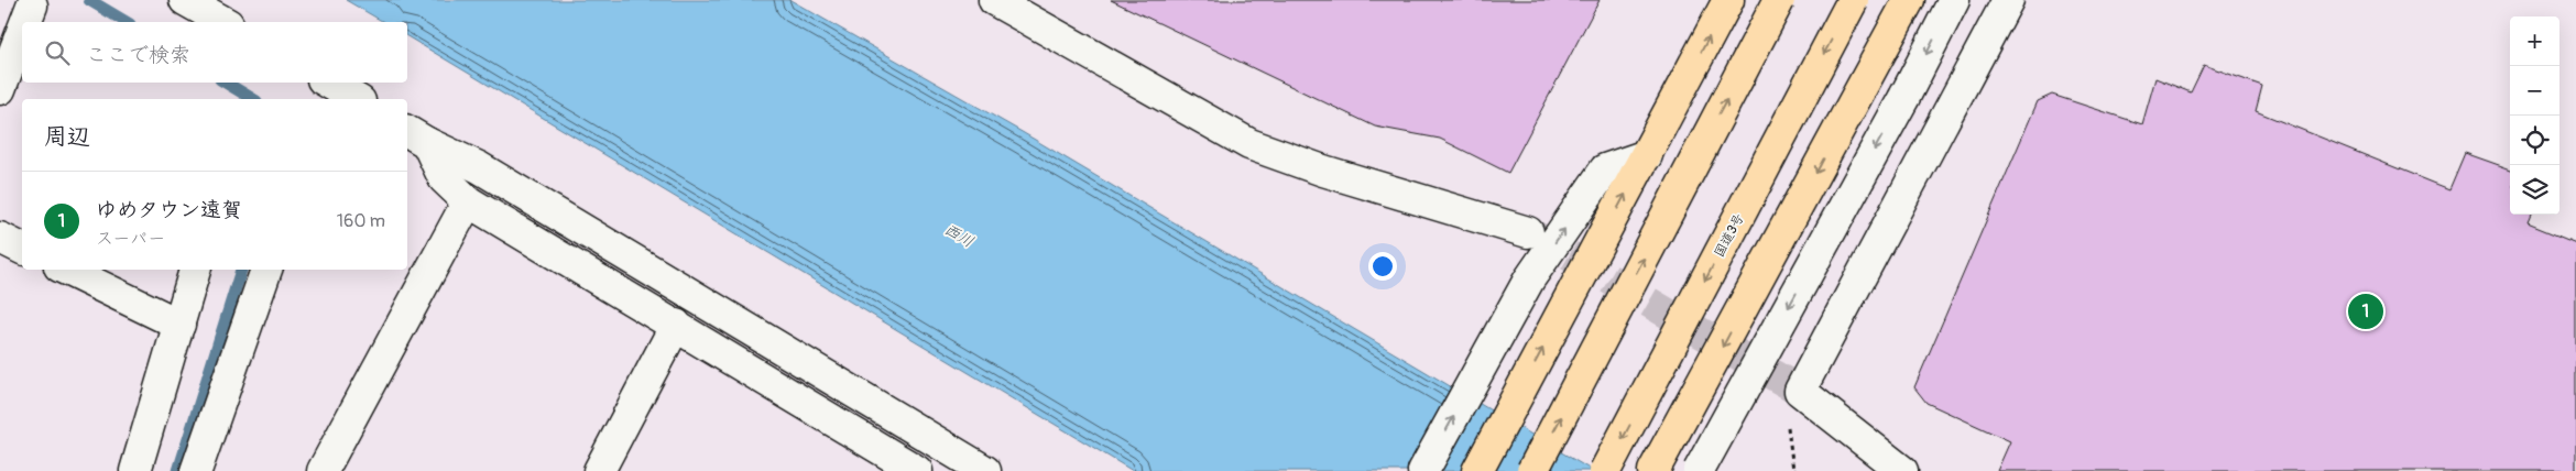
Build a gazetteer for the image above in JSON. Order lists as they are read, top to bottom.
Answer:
{
  "streets": {
    "highway": ["国道3号"]
  },
  "water": ["西川"],
  "page": {
    "map_buttons": ["+", "−"],
    "search": "ここで検索",
    "heading": "周辺",
    "list": [
      {
        "mark": "1",
        "name": "ゆめタウン遠賀",
        "note": "スーパー",
        "value": "160 m"
      }
    ],
    "pins": "1"
  }
}
